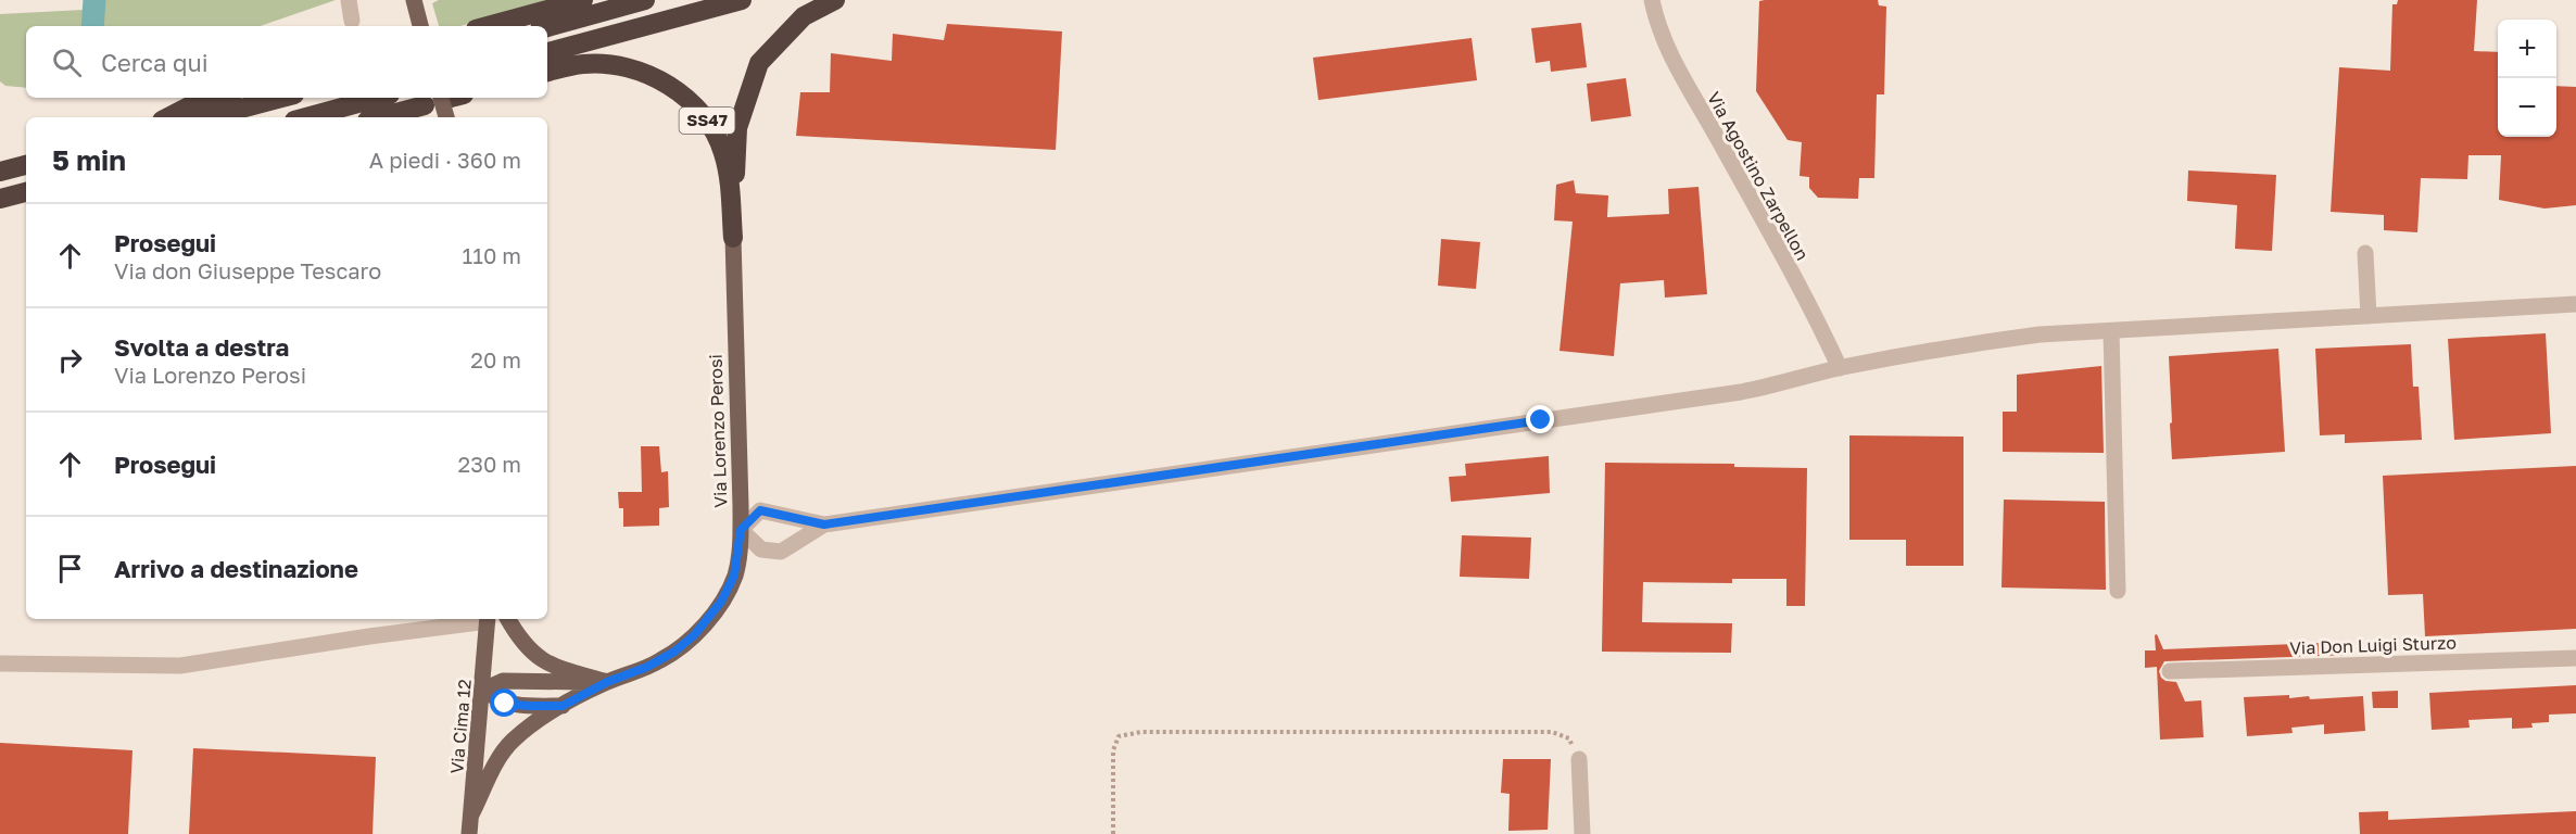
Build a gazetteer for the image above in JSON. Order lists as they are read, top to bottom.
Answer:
{
  "streets": {
    "highway": ["SS47"],
    "main road": ["Via Lorenzo Perosi", "Via Cima 12"],
    "street": ["Via Agostino Zarpellon", "Via Don Luigi Sturzo"]
  },
  "crossings": [
    ["SS47", "Via Lorenzo Perosi"]
  ],
  "page": {
    "map_buttons": ["+", "−"],
    "search": "Cerca qui",
    "heading": ["5 min", "A piedi · 360 m"],
    "list": [
      ["Prosegui", "Via don Giuseppe Tescaro", "110 m"],
      ["Svolta a destra", "Via Lorenzo Perosi", "20 m"],
      ["Prosegui", "230 m"],
      "Arrivo a destinazione"
    ]
  }
}
